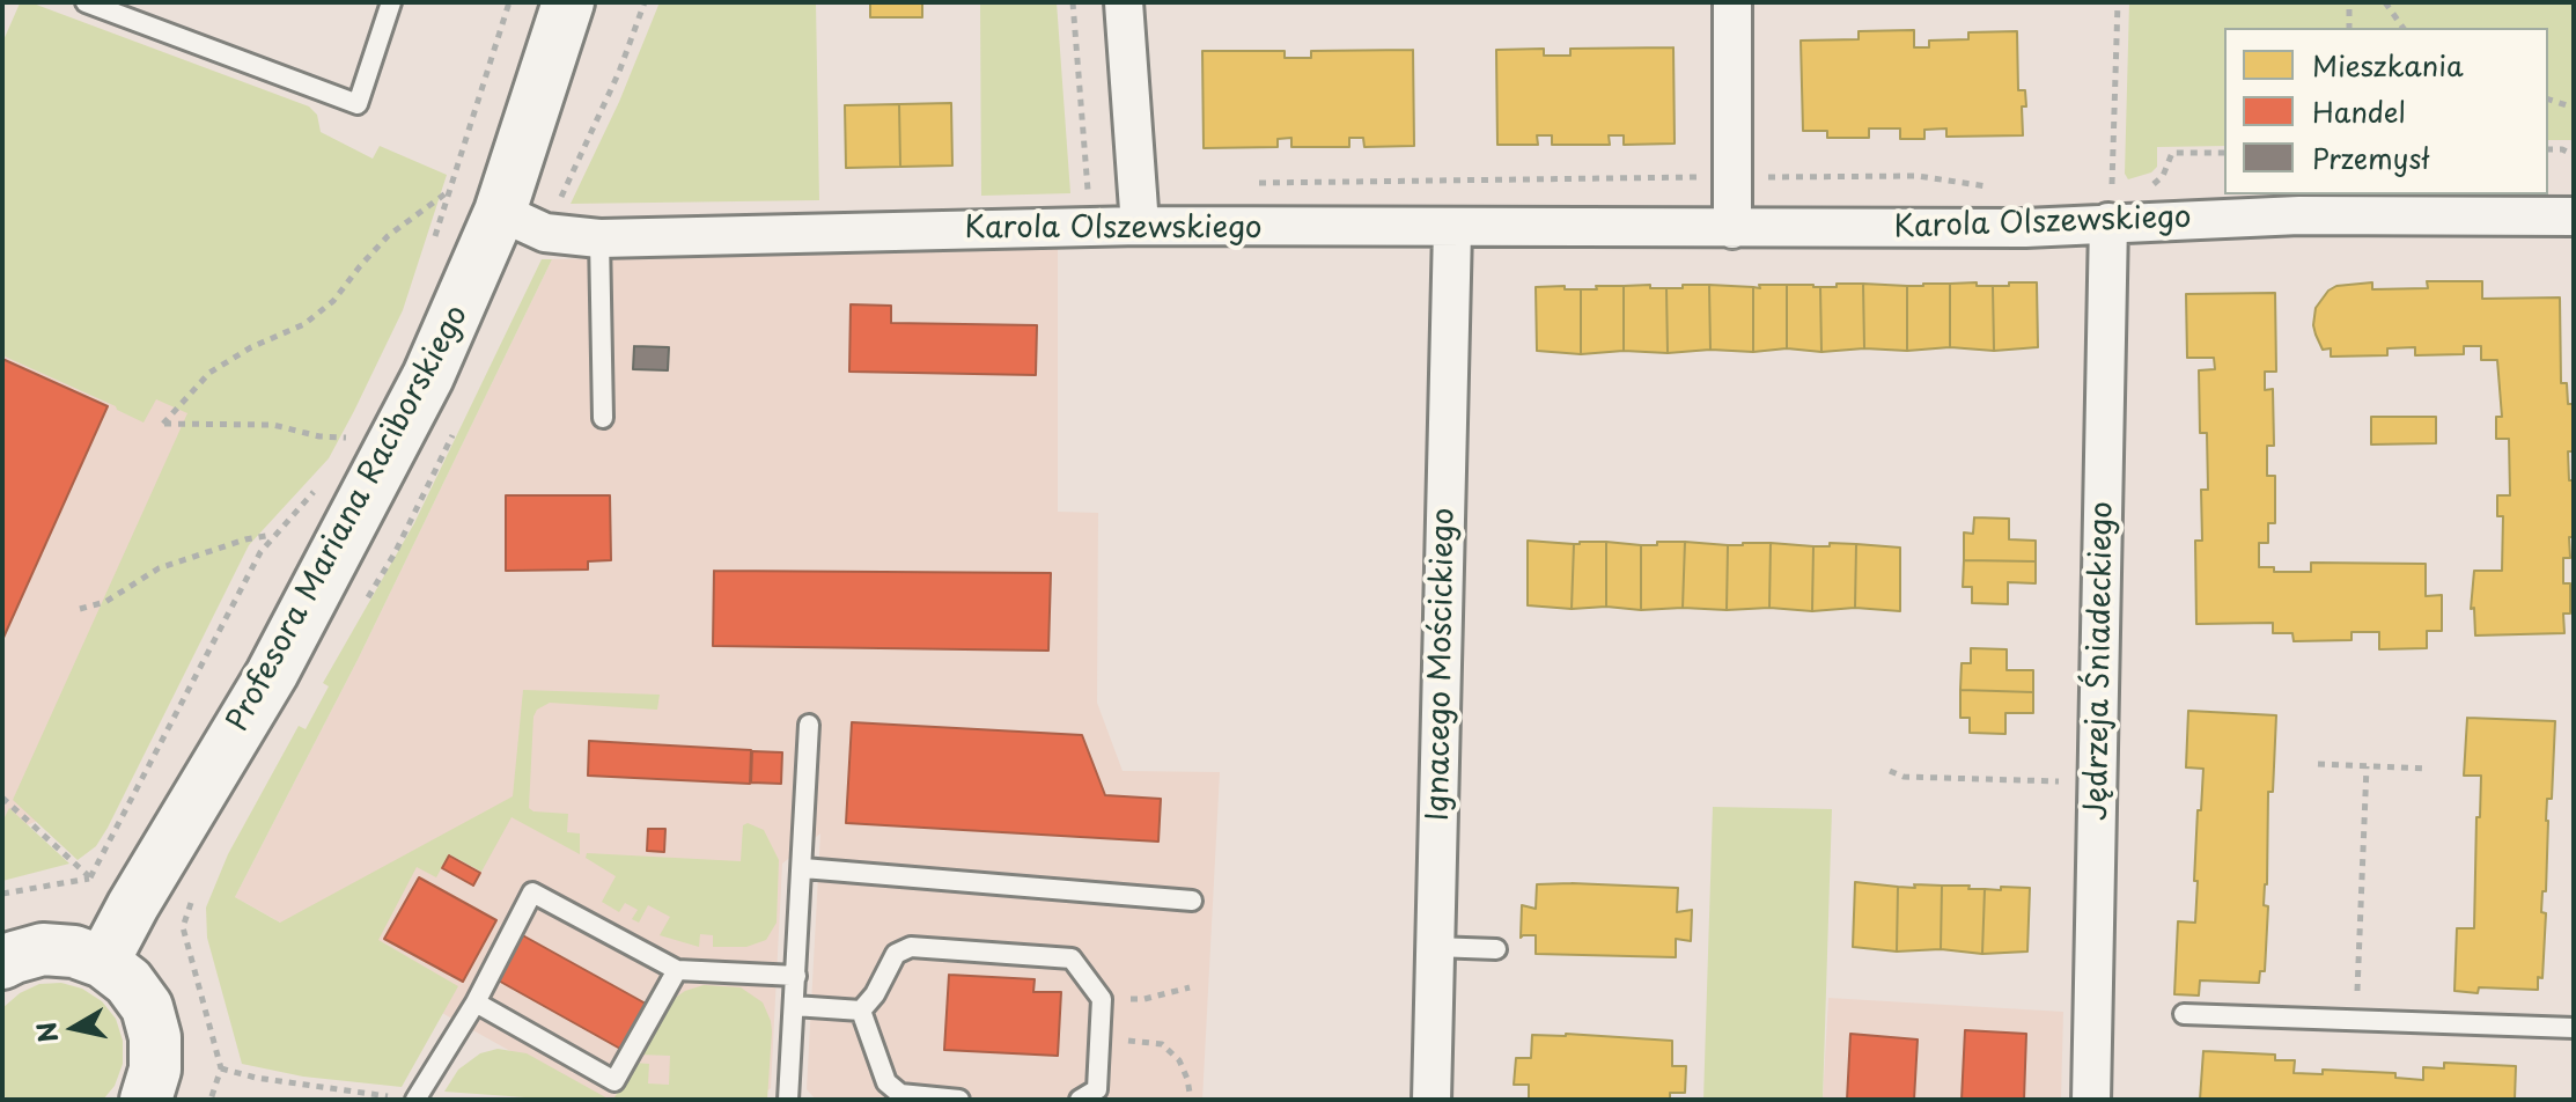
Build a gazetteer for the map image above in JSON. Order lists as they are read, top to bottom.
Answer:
{
  "streets": {
    "main road": ["Profesora Mariana Raciborskiego"],
    "street": ["Karola Olszewskiego", "Jędrzeja Śniadeckiego", "Ignacego Mościckiego"]
  },
  "crossings": [
    ["Karola Olszewskiego", "Profesora Mariana Raciborskiego"],
    ["Karola Olszewskiego", "Jędrzeja Śniadeckiego"],
    ["Karola Olszewskiego", "Ignacego Mościckiego"]
  ],
  "legend": ["Mieszkania", "Handel", "Przemysł"],
  "north": "left"
}
